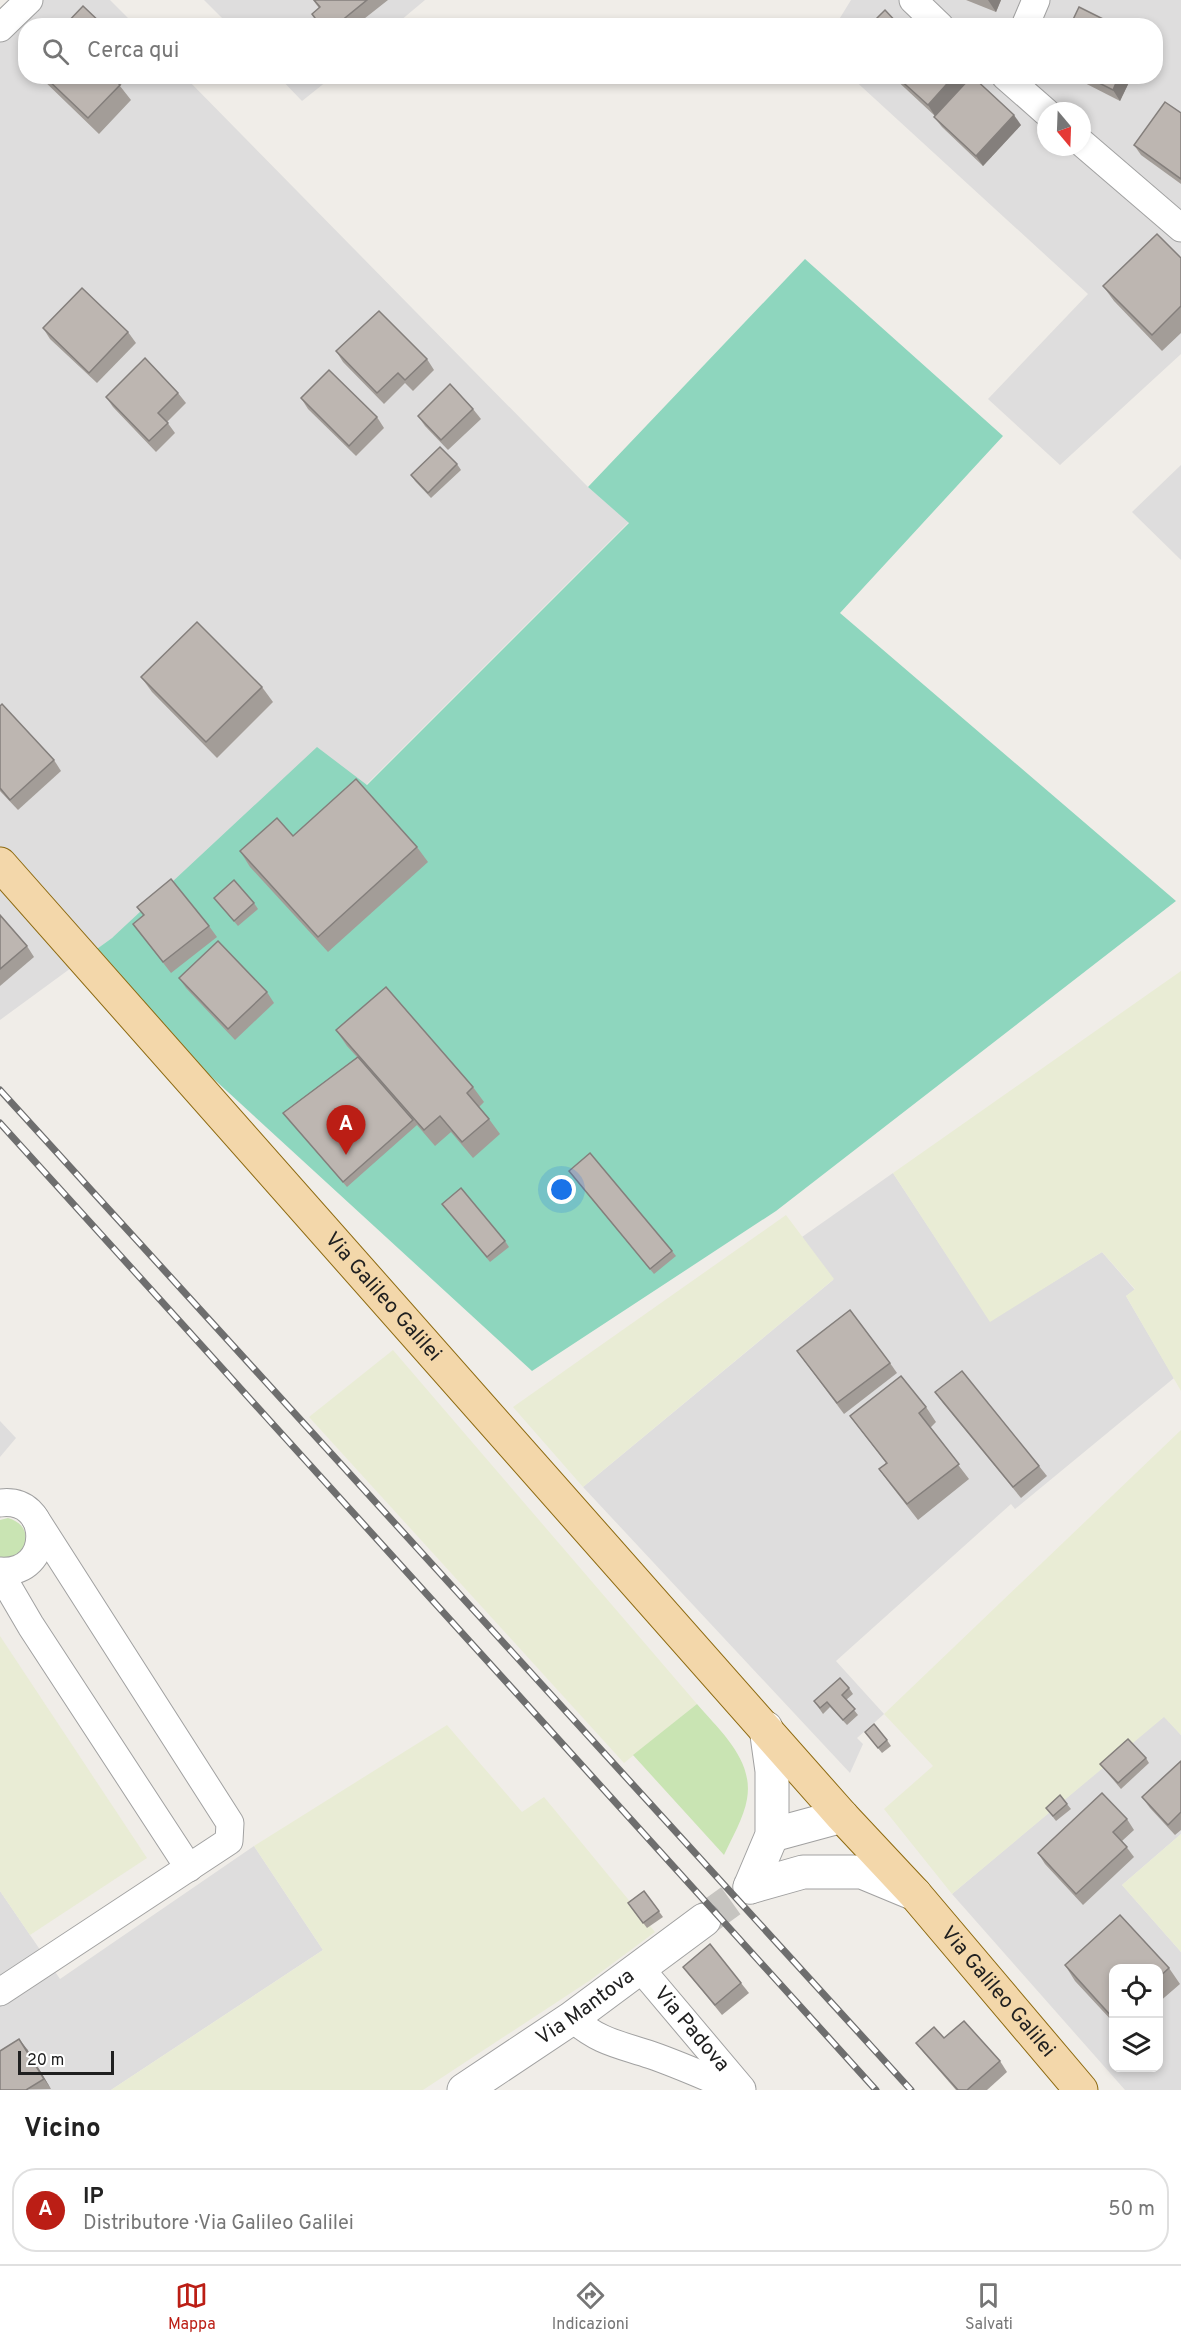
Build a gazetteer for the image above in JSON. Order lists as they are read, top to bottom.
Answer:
{
  "streets": {
    "main road": ["Via Galileo Galilei"],
    "street": ["Via Mantova", "Via Padova"]
  },
  "crossings": [
    ["Via Mantova", "Via Padova"]
  ],
  "scale_bar": "20 m",
  "north": "bottom",
  "page": {
    "search": "Cerca qui",
    "pins": "A",
    "scale": "20 m",
    "heading": "Vicino",
    "list": [
      {
        "mark": "A",
        "name": "IP",
        "note": "Distributore · Via Galileo Galilei",
        "value": "50 m"
      }
    ],
    "nav": ["Mappa", "Indicazioni", "Salvati"]
  }
}
